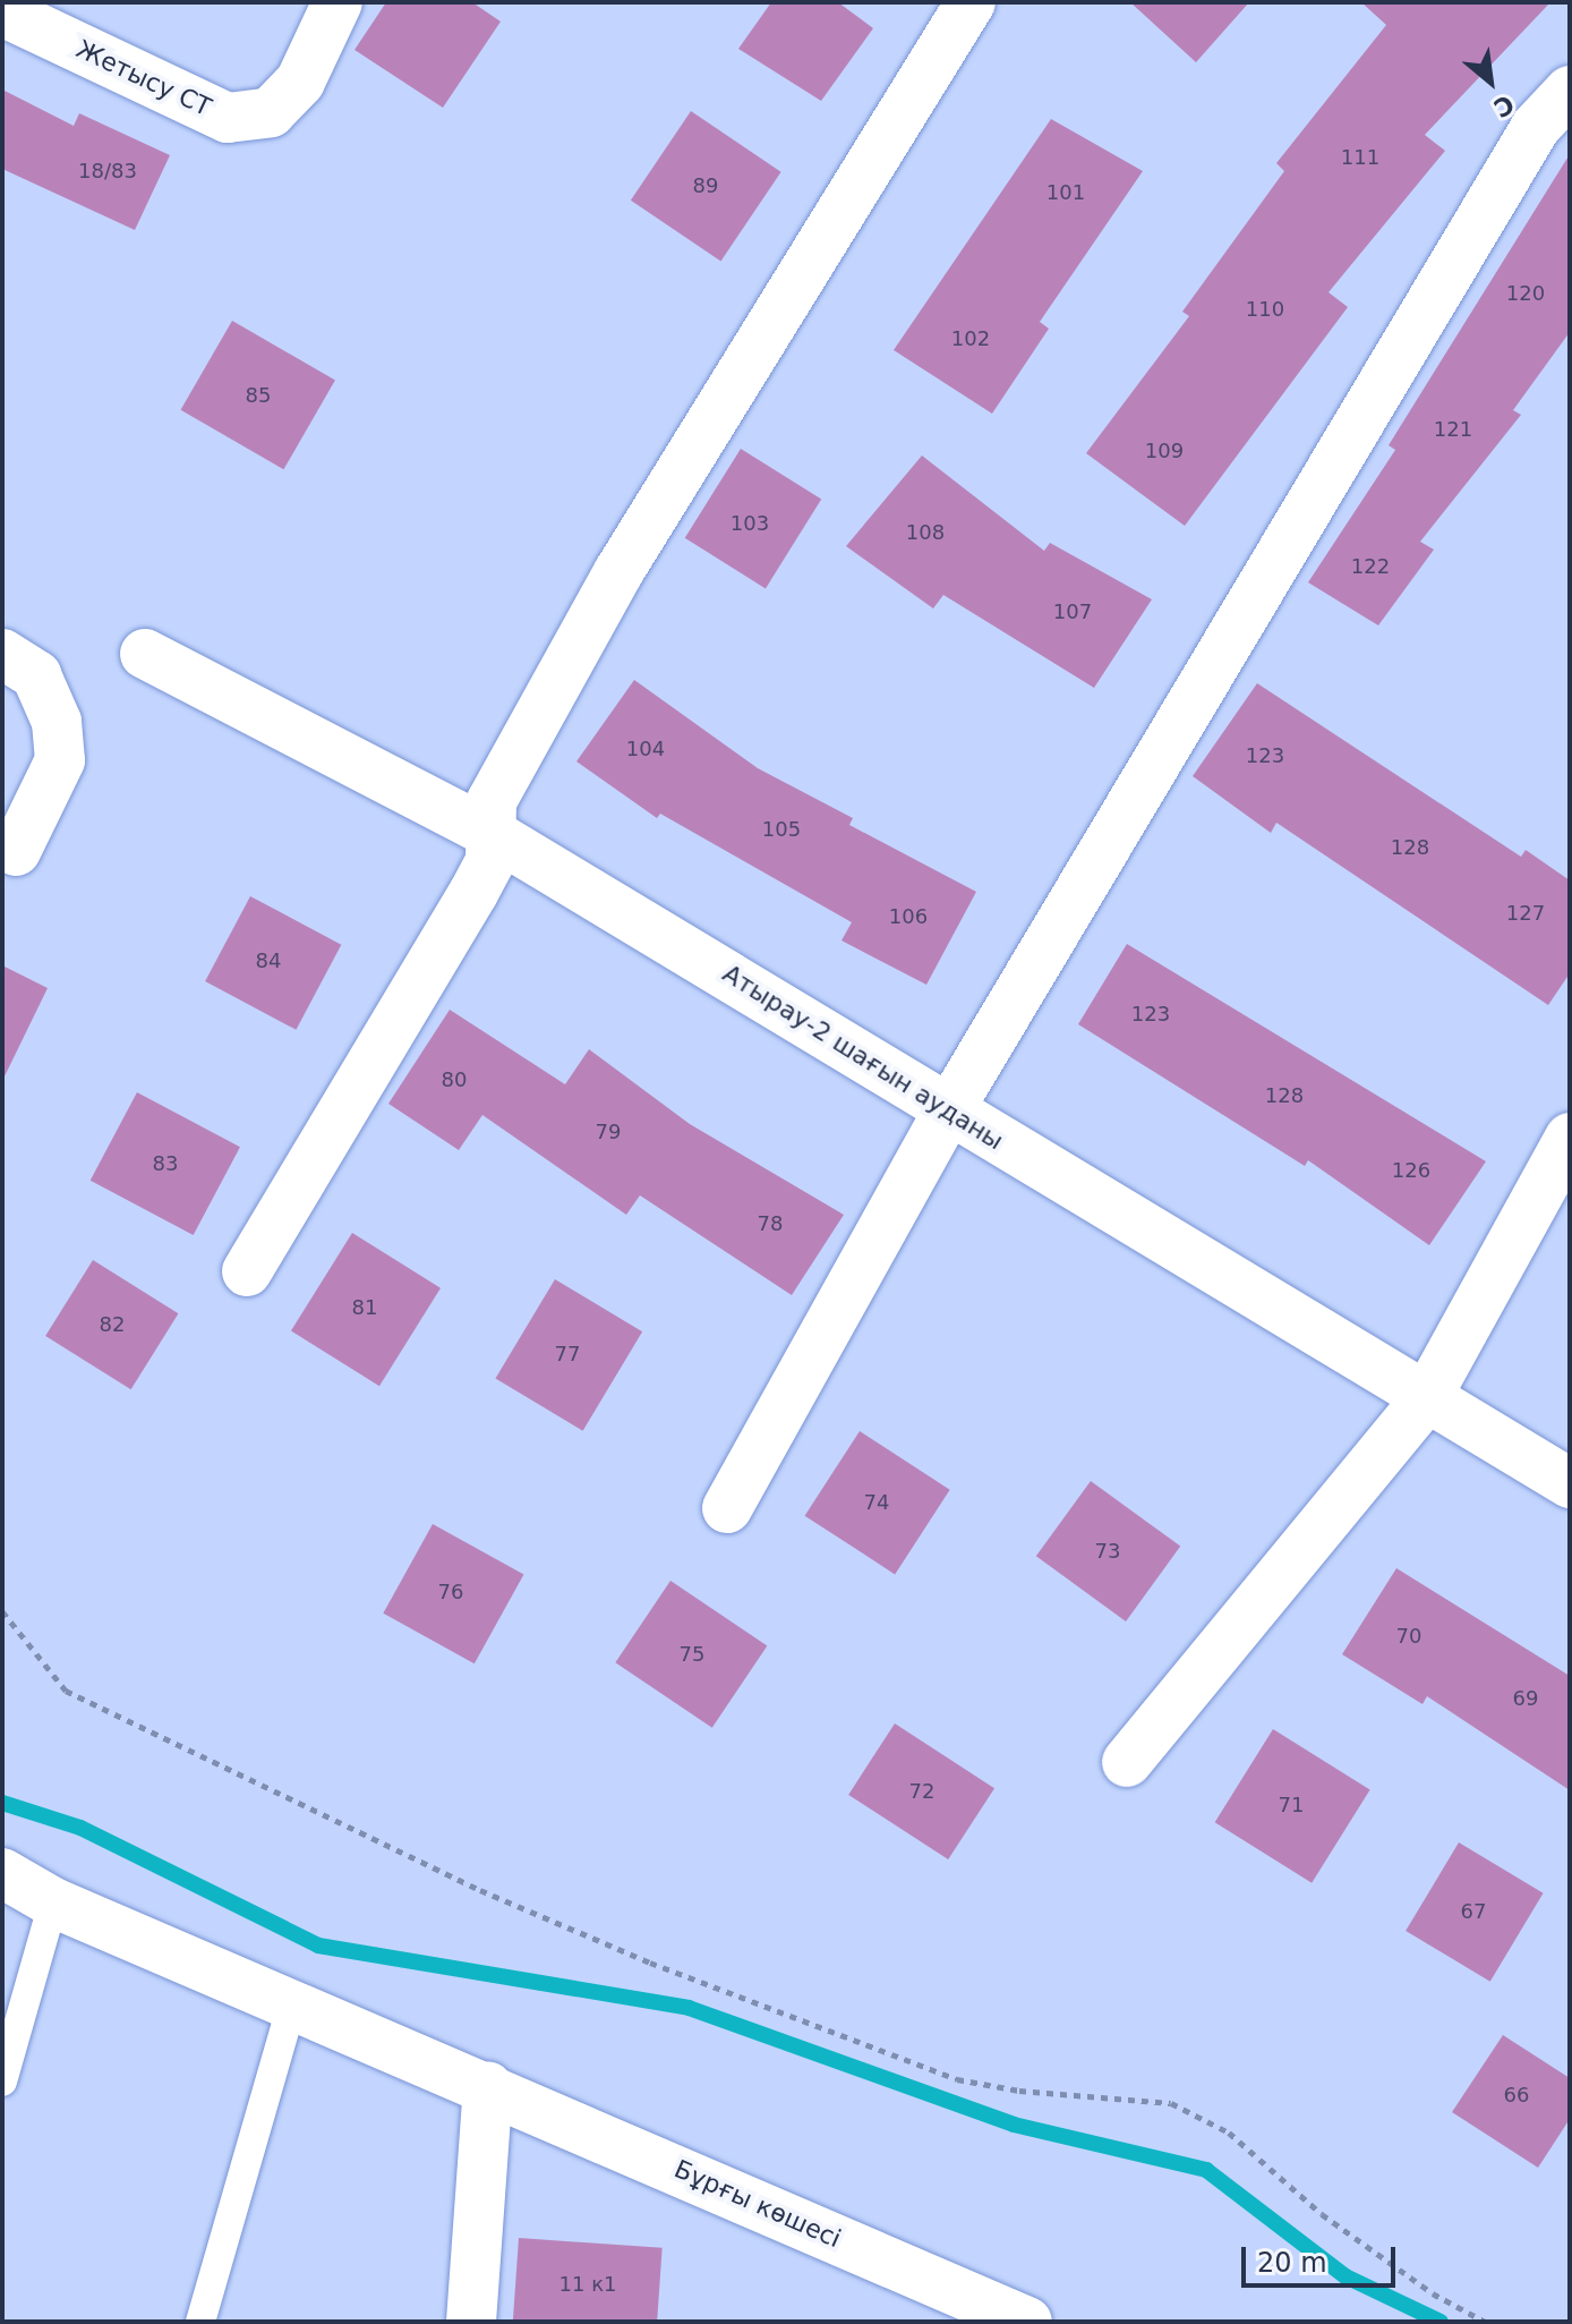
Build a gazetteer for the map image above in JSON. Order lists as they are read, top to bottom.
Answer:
{
  "streets": {
    "street": ["Жетысу СТ", "Атырау-2 шағын ауданы", "Бұрғы көшесі"]
  },
  "house_numbers": [
    "111",
    "18/83",
    "89",
    "101",
    "120",
    "110",
    "102",
    "85",
    "121",
    "109",
    "103",
    "108",
    "122",
    "107",
    "104",
    "123",
    "105",
    "128",
    "127",
    "106",
    "84",
    "123",
    "80",
    "128",
    "79",
    "83",
    "126",
    "78",
    "81",
    "82",
    "77",
    "74",
    "73",
    "76",
    "70",
    "75",
    "69",
    "72",
    "71",
    "67",
    "66",
    "11 к1"
  ],
  "scale_bar": "20 m",
  "north": "bottom right"
}
